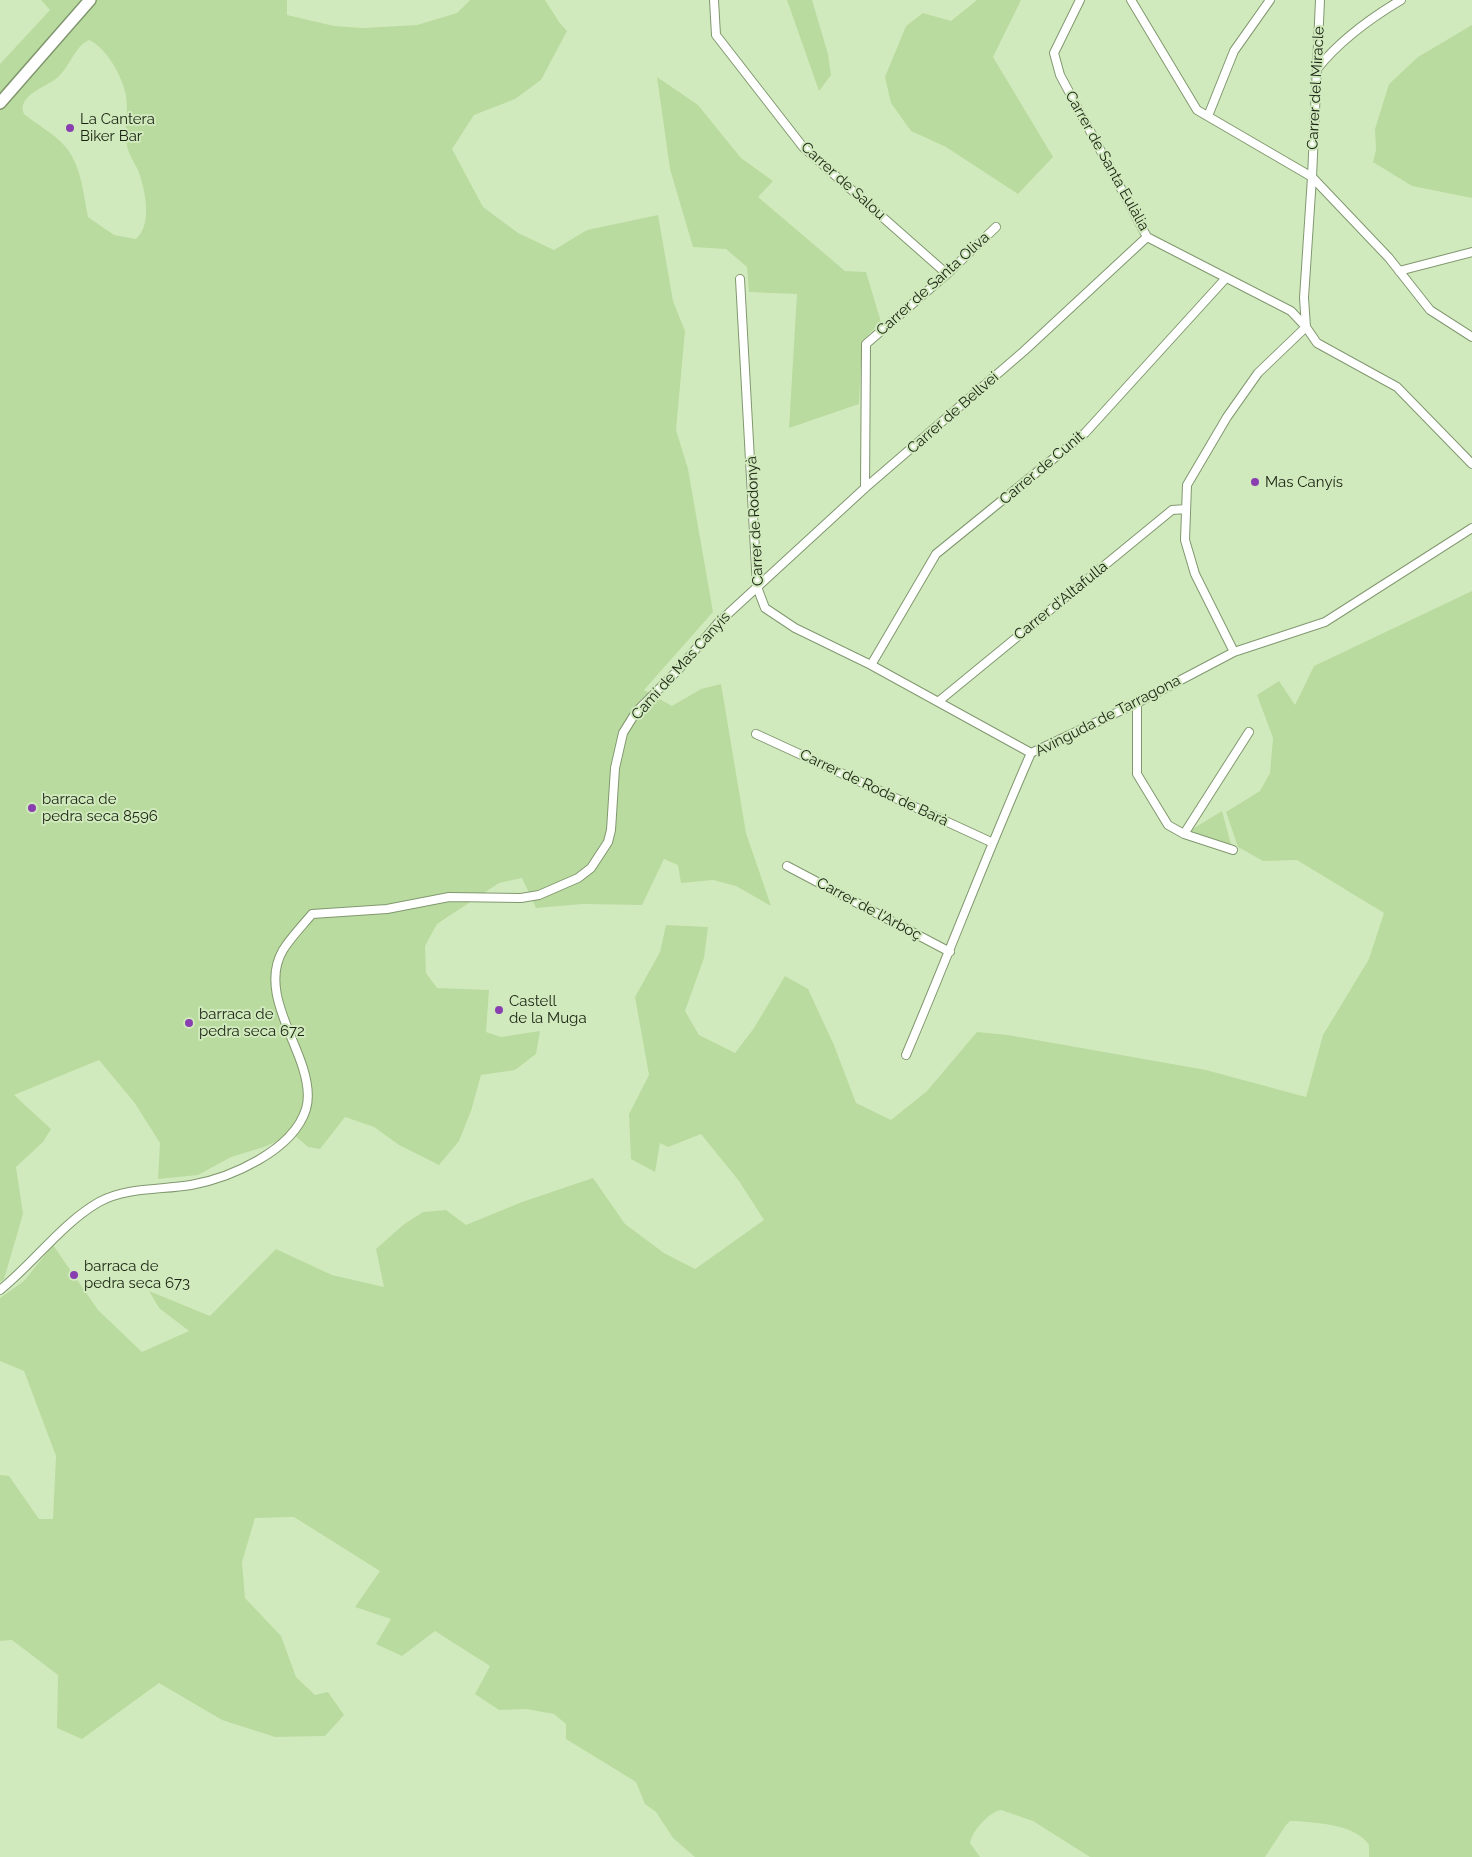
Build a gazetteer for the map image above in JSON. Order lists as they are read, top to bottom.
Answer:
{
  "streets": {
    "street": [
      "Carrer del Miracle",
      "Carrer de Santa Eulàlia",
      "Carrer de Salou",
      "Carrer de Santa Oliva",
      "Carrer de Bellvei",
      "Carrer de Cunit",
      "Carrer de Rodonyà",
      "Carrer d'Altafulla",
      "Camí de Mas Canyís",
      "Avinguda de Tarragona",
      "Carrer de Roda de Barà",
      "Carrer de l'Arboç"
    ]
  },
  "crossings": [
    ["Carrer del Miracle", "Carrer de Santa Eulàlia"],
    ["Carrer de Santa Eulàlia", "Carrer de Bellvei"],
    ["Carrer de Santa Eulàlia", "Carrer de Cunit"],
    ["Carrer de Salou", "Carrer de Santa Oliva"],
    ["Carrer de Santa Oliva", "Carrer de Bellvei"],
    ["Carrer de Bellvei", "Carrer de Rodonyà"],
    ["Carrer de Bellvei", "Camí de Mas Canyís"],
    ["Carrer de Cunit", "Carrer de Rodonyà"],
    ["Carrer de Rodonyà", "Carrer d'Altafulla"],
    ["Carrer de Rodonyà", "Camí de Mas Canyís"],
    ["Carrer de Rodonyà", "Avinguda de Tarragona"],
    ["Avinguda de Tarragona", "Carrer de Roda de Barà"],
    ["Avinguda de Tarragona", "Carrer de l'Arboç"]
  ],
  "places": [
    "La Cantera Biker Bar",
    "Mas Canyís",
    "barraca de pedra seca 8596",
    "Castell de la Muga",
    "barraca de pedra seca 672",
    "barraca de pedra seca 673"
  ]
}
